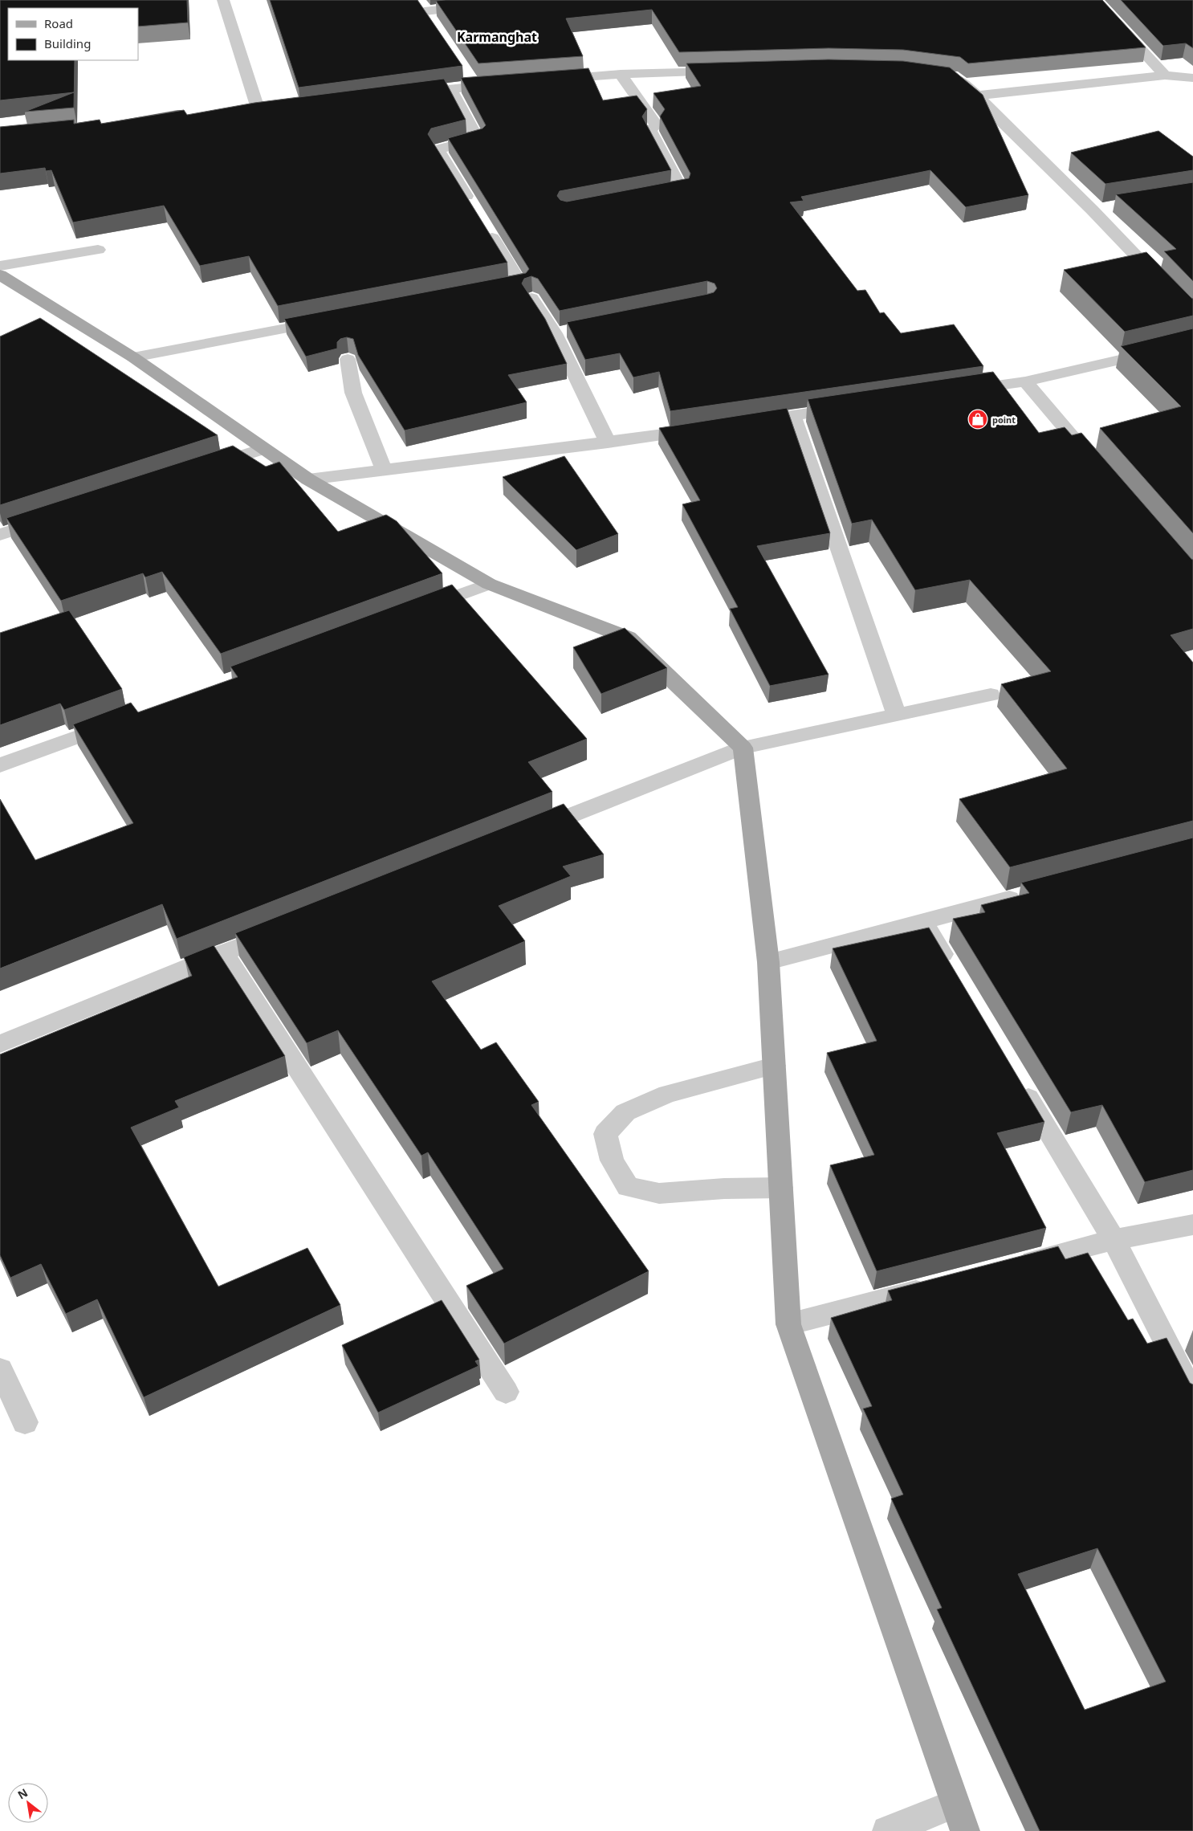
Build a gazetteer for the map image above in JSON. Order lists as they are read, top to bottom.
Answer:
{
  "districts": ["Karmanghat"],
  "places": {
    "shop": ["point"]
  },
  "legend": ["Road", "Building"],
  "north": "top left"
}
